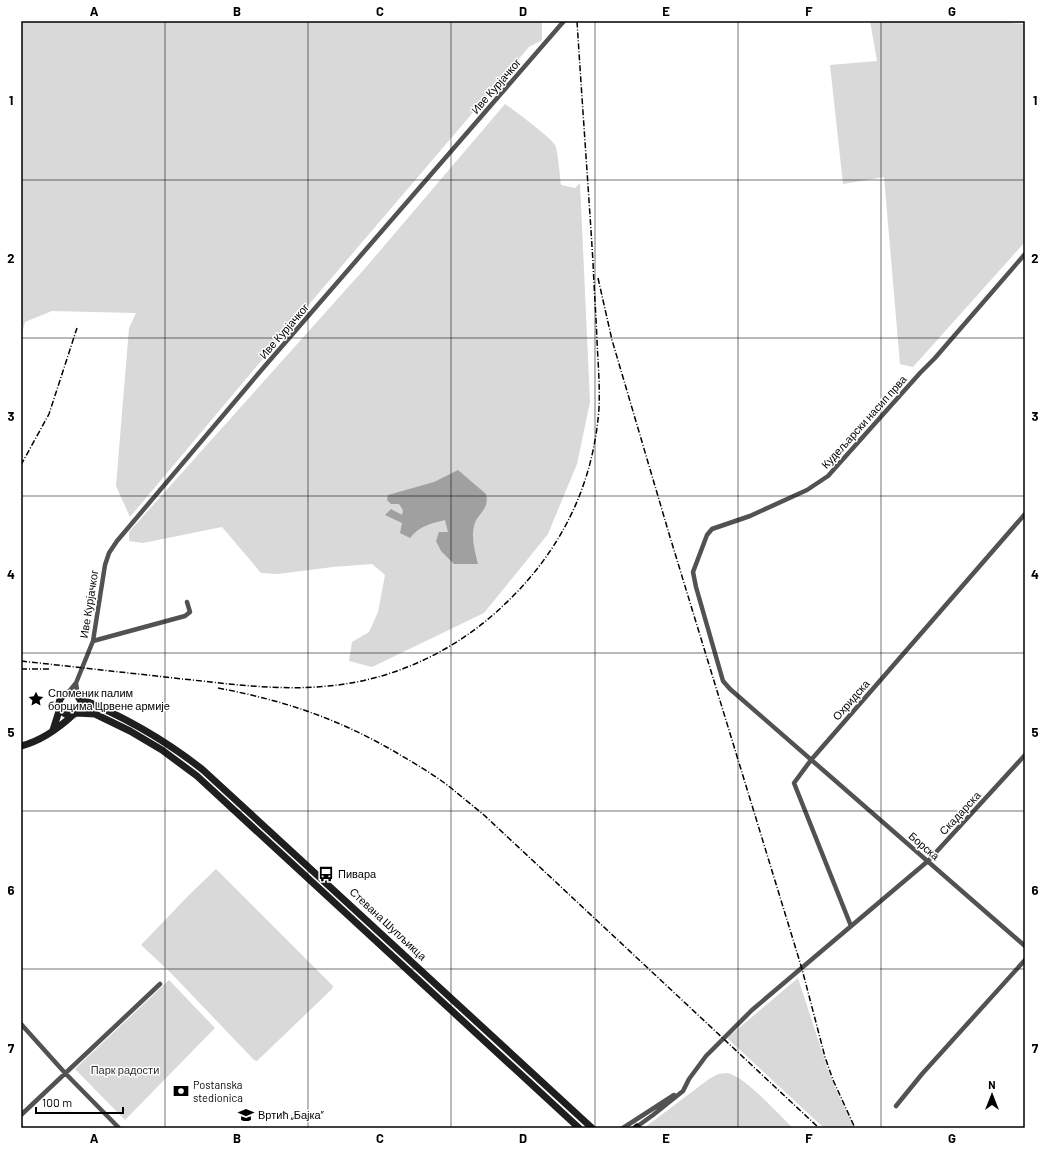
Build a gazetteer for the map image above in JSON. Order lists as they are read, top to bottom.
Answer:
{
  "streets": {
    "main road": ["Стевана Шупљикца"],
    "street": [
      "Иве Курјачког",
      "Кудељарски насип прва",
      "Охридска",
      "Скадарска",
      "Борска"
    ]
  },
  "crossings": [
    ["Иве Курјачког", "Стевана Шупљикца"],
    ["Кудељарски насип прва", "Охридска"],
    ["Кудељарски насип прва", "Борска"],
    ["Охридска", "Скадарска"],
    ["Охридска", "Борска"],
    ["Скадарска", "Борска"]
  ],
  "parks": ["Парк радости"],
  "places": {
    "place": ["Споменик палим борцима Црвене армије"],
    "bus stop": ["Пивара"],
    "bank": ["Postanska stedionica"],
    "school or university": ["Вртић „Бајка”"]
  },
  "scale_bar": "100 m",
  "north": "top",
  "grid": {
    "columns": [
      "A",
      "B",
      "C",
      "D",
      "E",
      "F",
      "G"
    ],
    "rows": [
      "1",
      "2",
      "3",
      "4",
      "5",
      "6",
      "7"
    ]
  }
}
